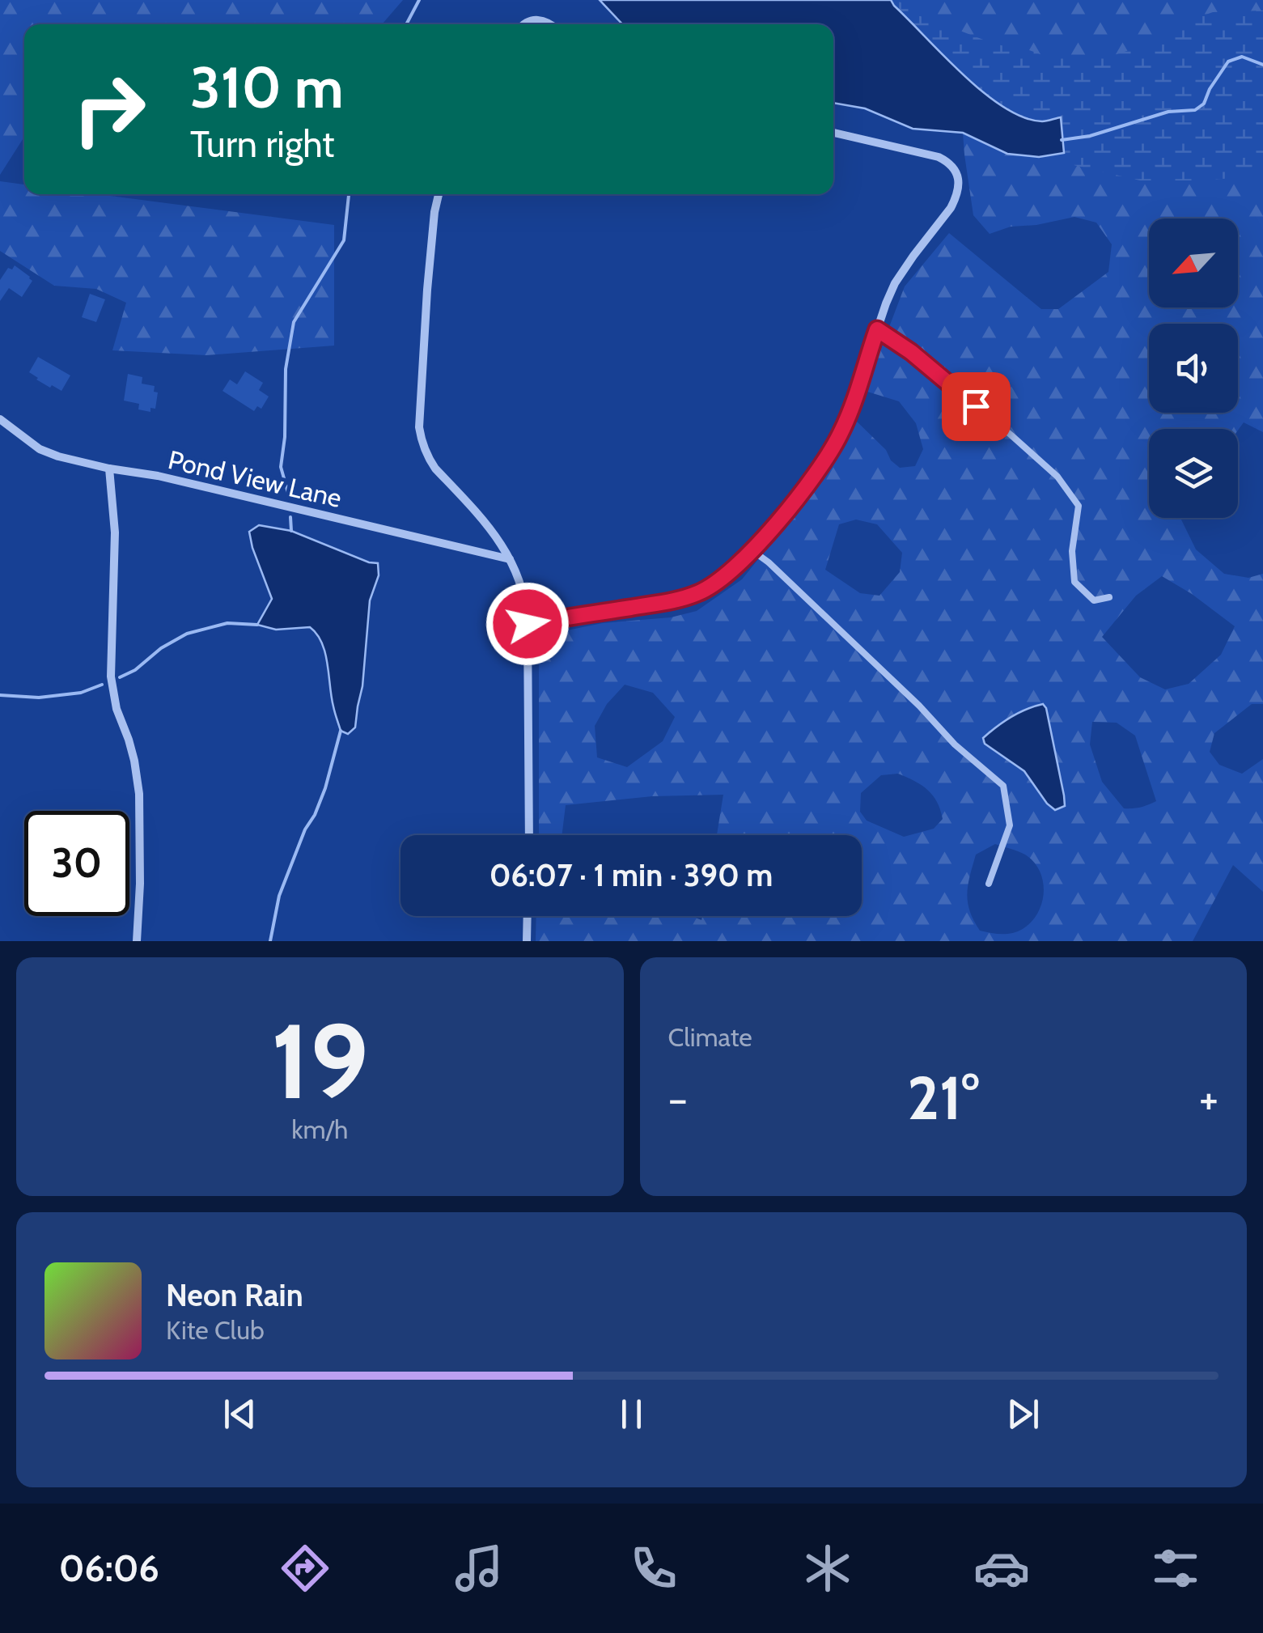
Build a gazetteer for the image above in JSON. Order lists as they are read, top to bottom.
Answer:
{
  "streets": {
    "street": ["Pond View Lane"]
  },
  "north": "bottom left",
  "page": {
    "turn": ["310 m", "Turn right"],
    "limit": "30",
    "trip": "06:07 · 1 min · 390 m",
    "tile": [
      ["19", "km/h"],
      "Climate"
    ],
    "heat": ["−", "21°", "+"],
    "song": ["Neon Rain", "Kite Club"],
    "tabs": "06:06"
  }
}
